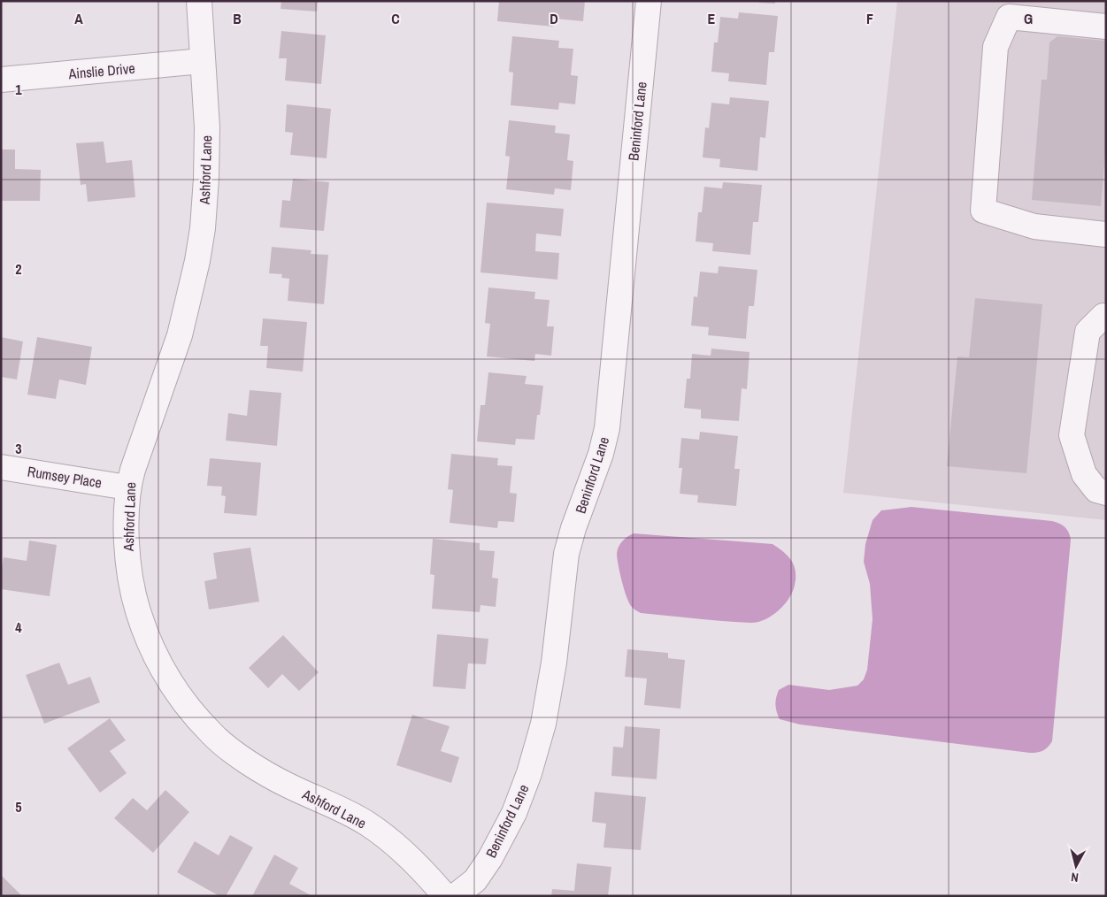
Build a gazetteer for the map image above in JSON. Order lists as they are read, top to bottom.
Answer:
{
  "streets": {
    "street": [
      "Ainslie Drive",
      "Beninford Lane",
      "Ashford Lane",
      "Rumsey Place"
    ]
  },
  "crossings": [
    ["Ainslie Drive", "Ashford Lane"],
    ["Ashford Lane", "Rumsey Place"]
  ],
  "north": "bottom",
  "grid": {
    "columns": [
      "A",
      "B",
      "C",
      "D",
      "E",
      "F",
      "G"
    ],
    "rows": [
      "1",
      "2",
      "3",
      "4",
      "5"
    ]
  }
}
